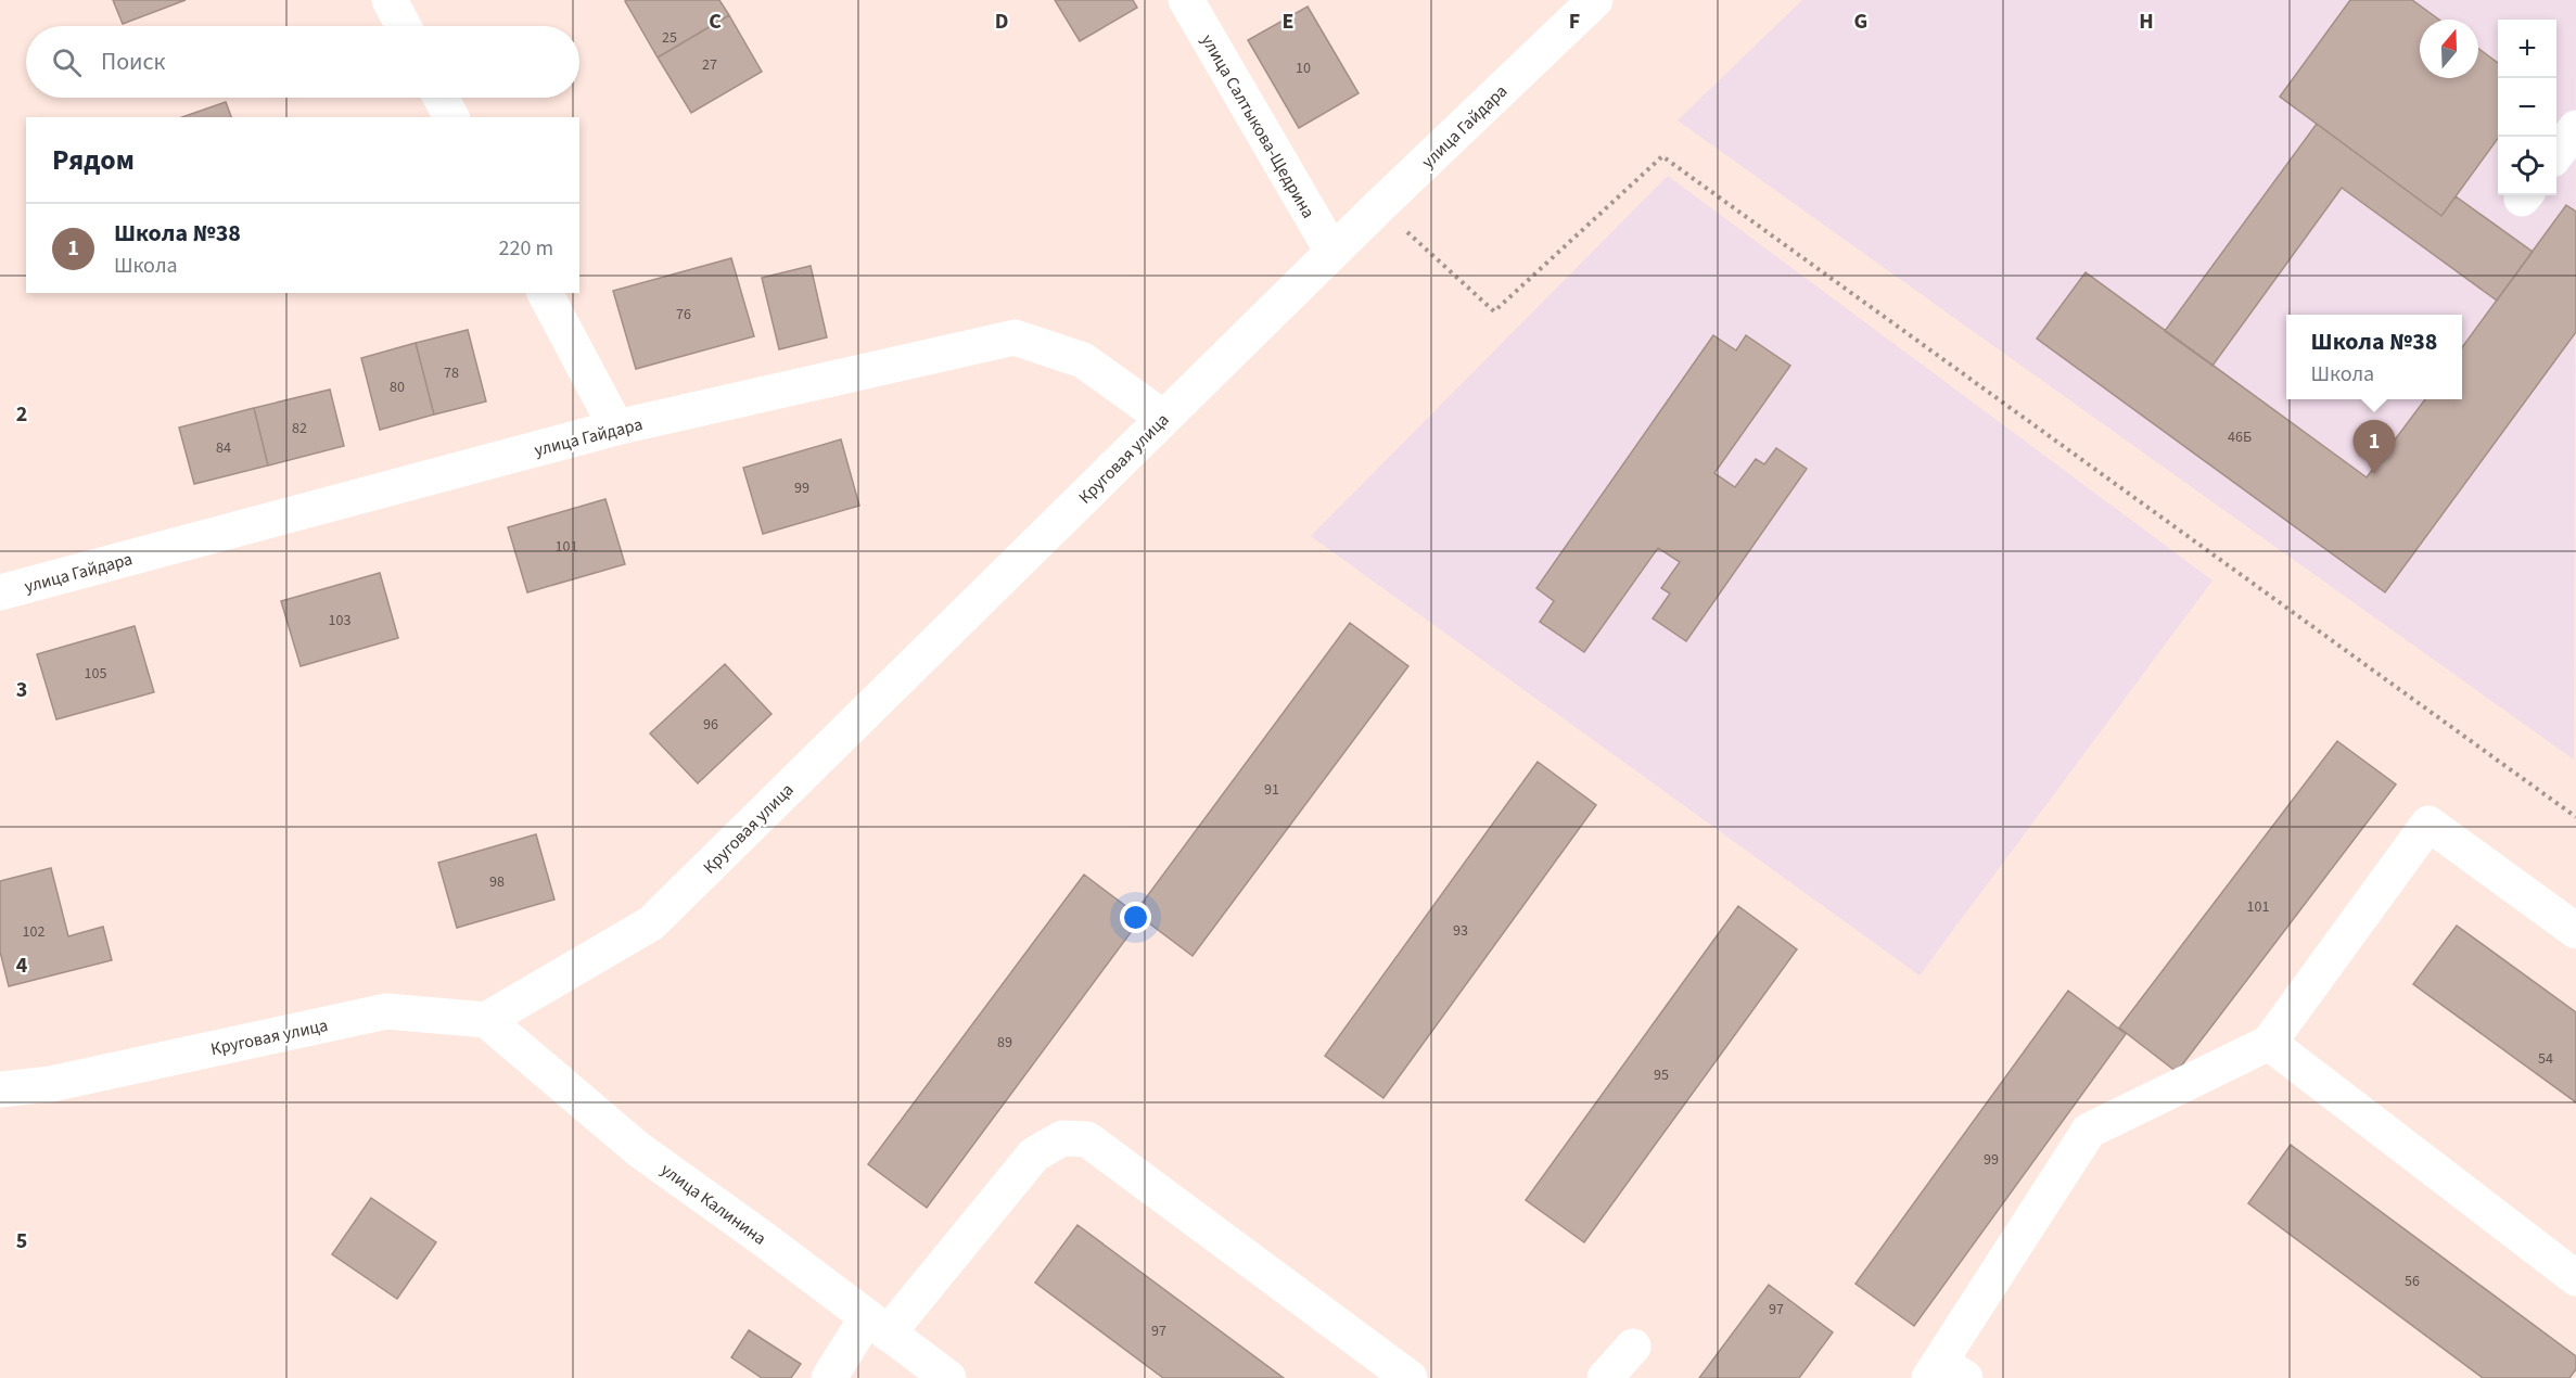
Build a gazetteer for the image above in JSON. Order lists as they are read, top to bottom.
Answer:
{
  "streets": {
    "street": [
      "улица Салтыкова-Щедрина",
      "улица Гайдара",
      "Круговая улица",
      "улица Калинина"
    ]
  },
  "crossings": [
    ["улица Салтыкова-Щедрина", "улица Гайдара"],
    ["улица Салтыкова-Щедрина", "Круговая улица"],
    ["улица Гайдара", "Круговая улица"],
    ["Круговая улица", "улица Калинина"]
  ],
  "house_numbers": [
    "25",
    "27",
    "10",
    "76",
    "78",
    "80",
    "82",
    "46Б",
    "84",
    "99",
    "101",
    "103",
    "105",
    "96",
    "91",
    "98",
    "101",
    "93",
    "102",
    "89",
    "54",
    "95",
    "99",
    "56",
    "97",
    "97"
  ],
  "north": "top",
  "page": {
    "map_buttons": ["+", "−"],
    "search": "Поиск",
    "heading": "Рядом",
    "list": [
      {
        "mark": "1",
        "name": "Школа №38",
        "note": "Школа",
        "value": "220 m"
      }
    ],
    "popup": ["Школа №38", "Школа"],
    "pins": "1"
  },
  "grid": {
    "columns": [
      "C",
      "D",
      "E",
      "F",
      "G",
      "H"
    ],
    "rows": [
      "2",
      "3",
      "4",
      "5"
    ]
  }
}
